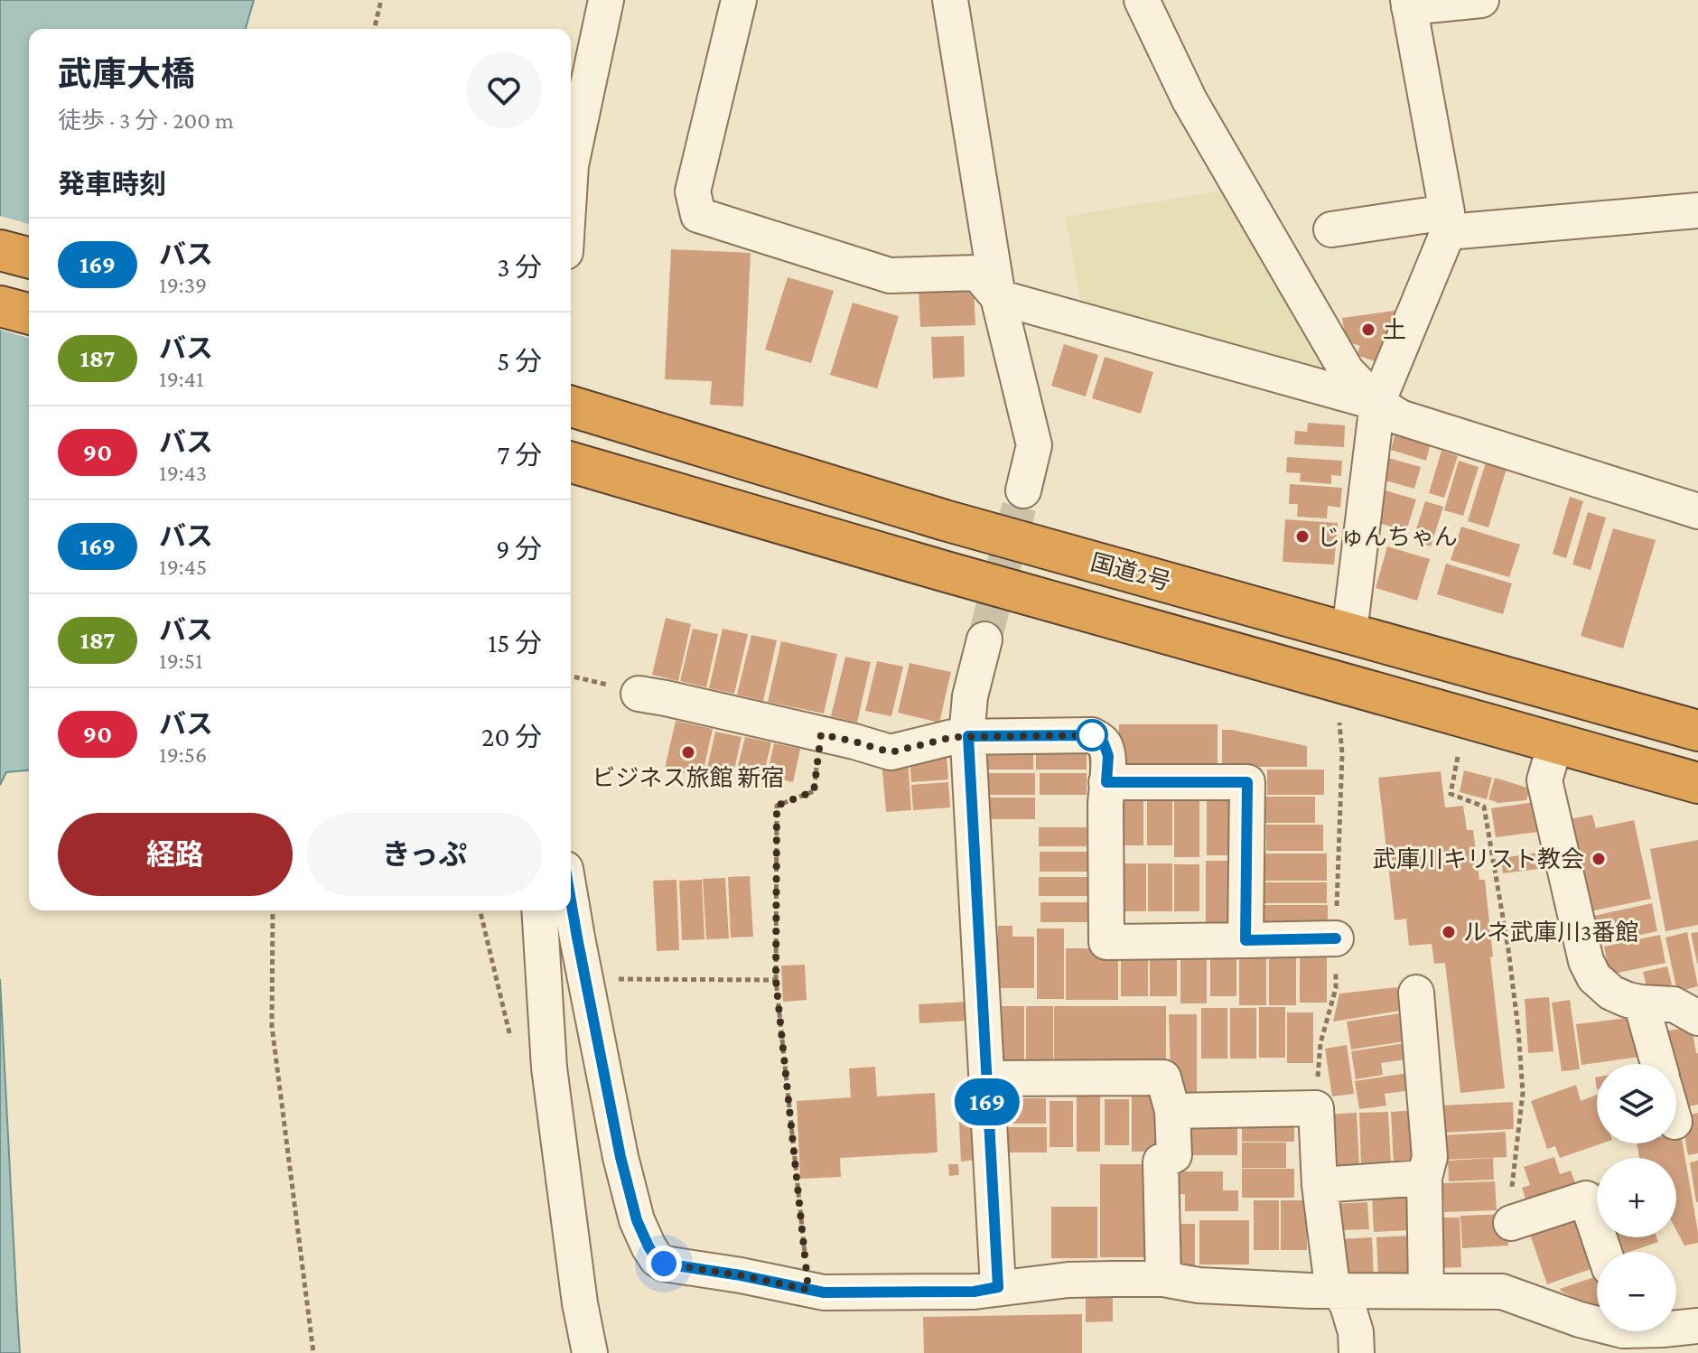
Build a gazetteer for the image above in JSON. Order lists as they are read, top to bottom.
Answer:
{
  "streets": {
    "highway": ["国道2号"]
  },
  "places": [
    "土",
    "じゅんちゃん",
    "ビジネス旅館 新宿",
    "武庫川キリスト教会",
    "ルネ武庫川3番館"
  ],
  "lines": ["bus line 169"],
  "page": {
    "on_map": "169",
    "heading": [
      ["武庫大橋", "徒歩 · 3 分 · 200 m"],
      "発車時刻"
    ],
    "list": [
      {
        "mark": "169",
        "name": "バス",
        "note": "19:39",
        "value": "3 分"
      },
      {
        "mark": "187",
        "name": "バス",
        "note": "19:41",
        "value": "5 分"
      },
      {
        "mark": "90",
        "name": "バス",
        "note": "19:43",
        "value": "7 分"
      },
      {
        "mark": "169",
        "name": "バス",
        "note": "19:45",
        "value": "9 分"
      },
      {
        "mark": "187",
        "name": "バス",
        "note": "19:51",
        "value": "15 分"
      },
      {
        "mark": "90",
        "name": "バス",
        "note": "19:56",
        "value": "20 分"
      }
    ],
    "buttons": ["経路", "きっぷ"],
    "map_buttons": ["+", "−"]
  }
}
